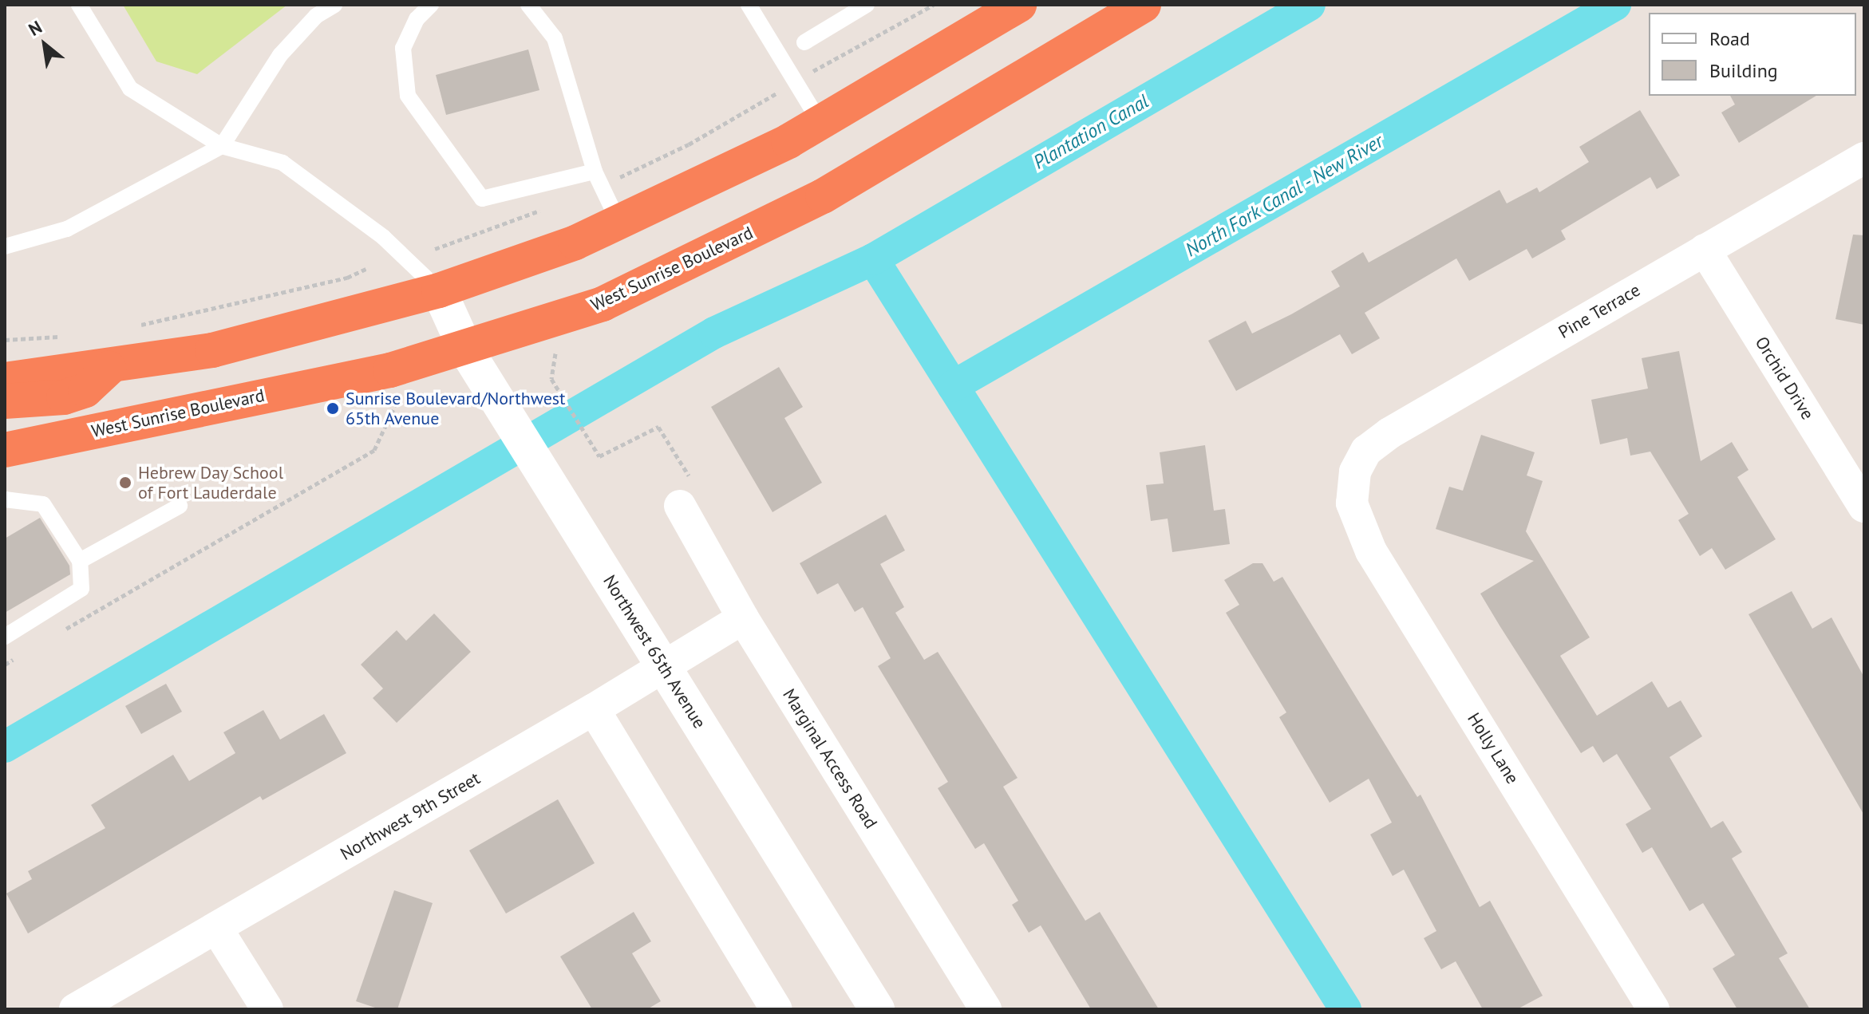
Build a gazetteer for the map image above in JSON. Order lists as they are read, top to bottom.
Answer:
{
  "streets": {
    "highway": ["West Sunrise Boulevard"],
    "street": [
      "Pine Terrace",
      "Orchid Drive",
      "Northwest 65th Avenue",
      "Holly Lane",
      "Marginal Access Road",
      "Northwest 9th Street"
    ]
  },
  "crossings": [
    ["West Sunrise Boulevard", "Northwest 65th Avenue"],
    ["Pine Terrace", "Orchid Drive"],
    ["Pine Terrace", "Holly Lane"],
    ["Northwest 65th Avenue", "Northwest 9th Street"],
    ["Marginal Access Road", "Northwest 9th Street"]
  ],
  "water": ["Plantation Canal", "North Fork Canal - New River"],
  "places": ["Sunrise Boulevard/Northwest 65th Avenue", "Hebrew Day School of Fort Lauderdale"],
  "legend": ["Road", "Building"],
  "north": "top left"
}
